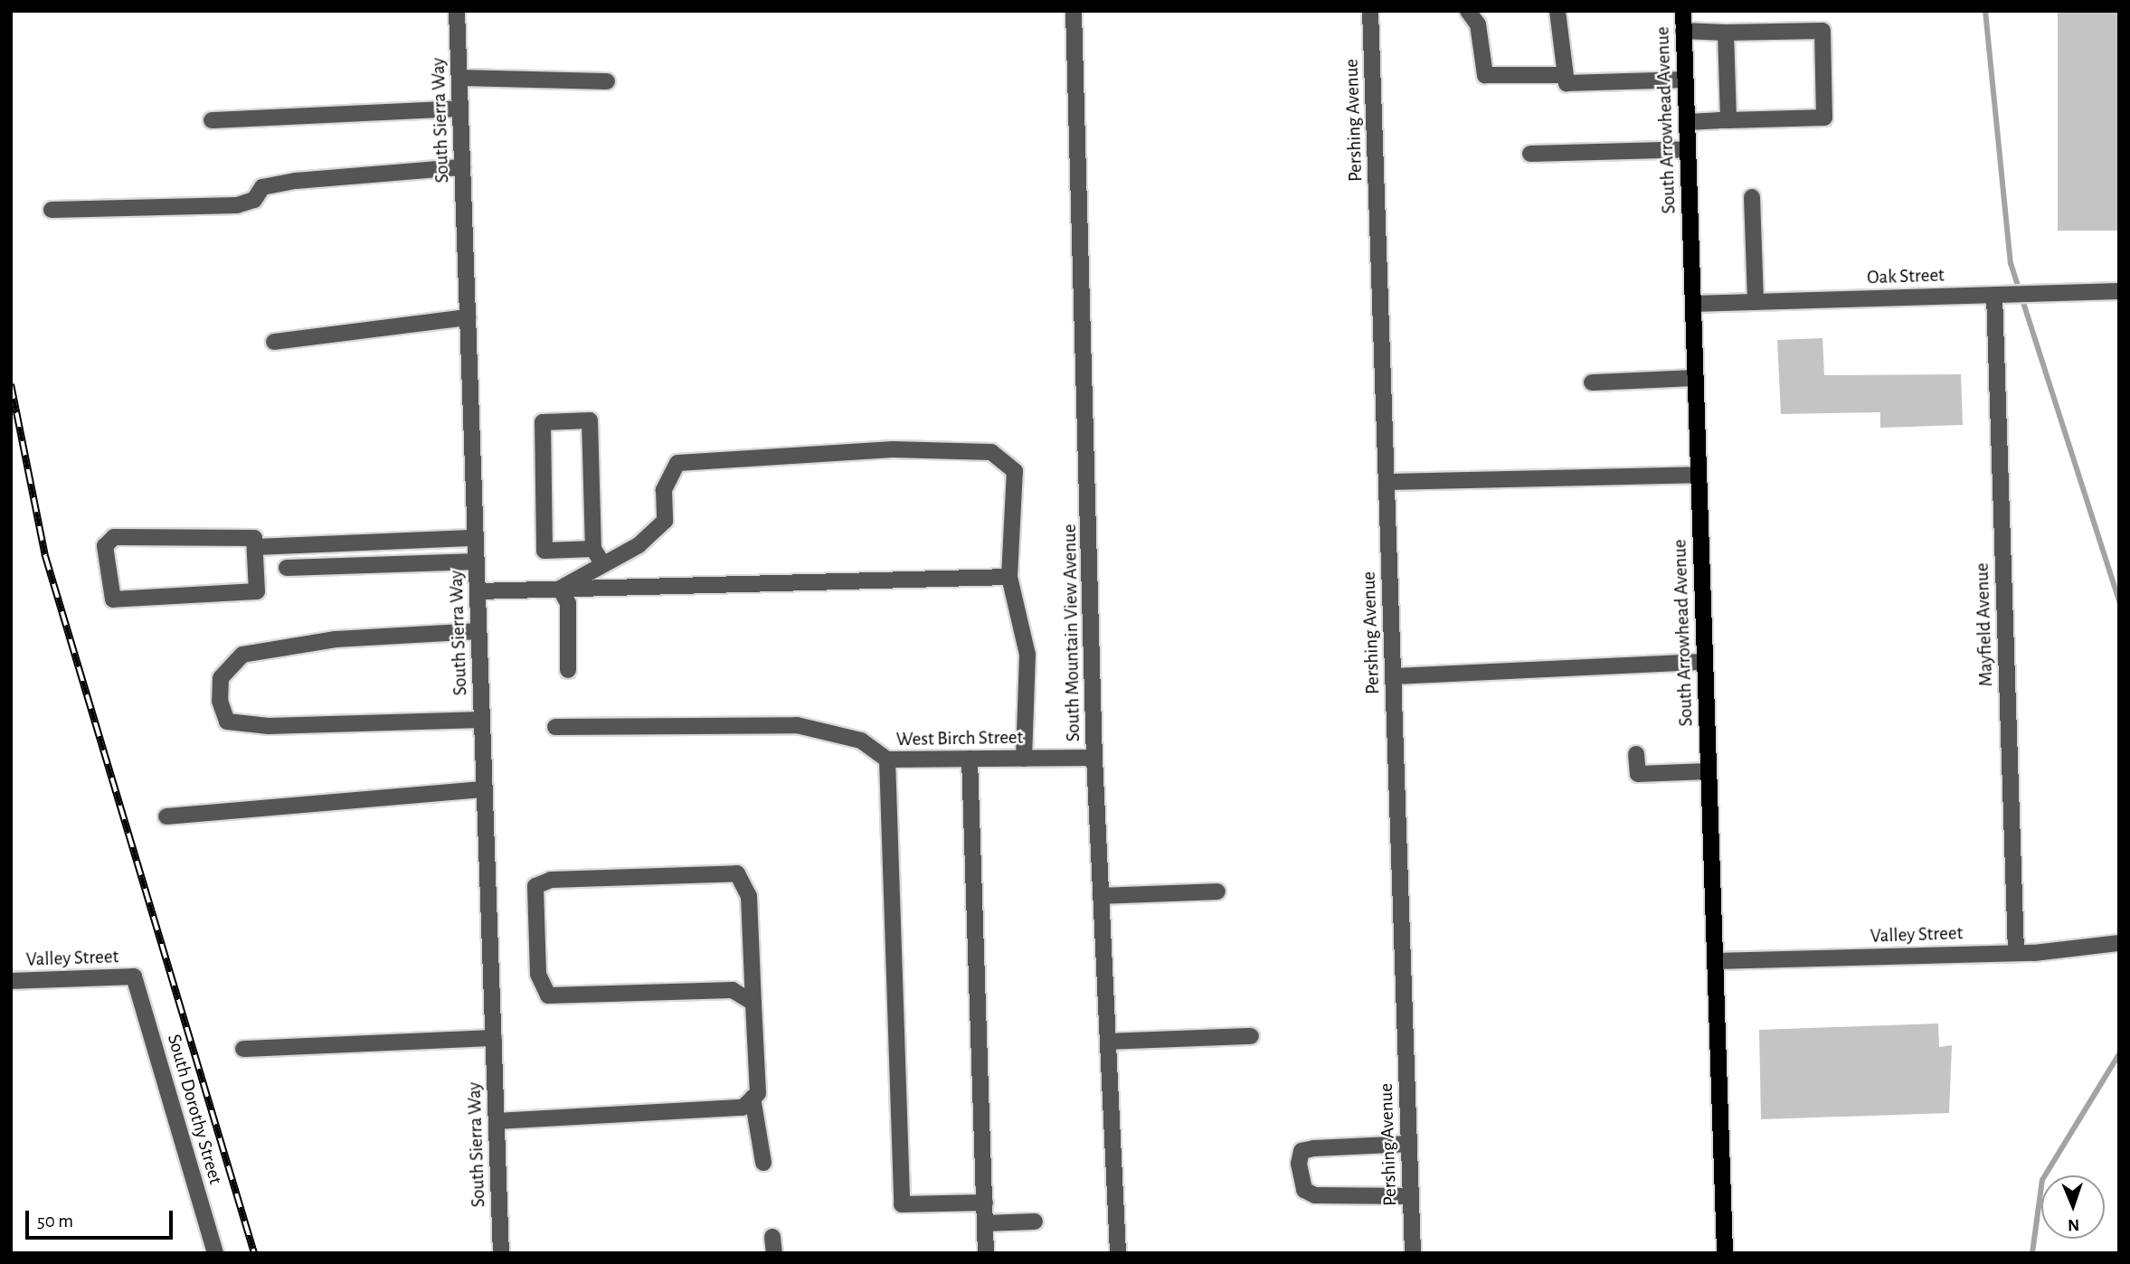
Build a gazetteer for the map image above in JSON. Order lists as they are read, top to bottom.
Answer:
{
  "streets": {
    "main road": ["South Arrowhead Avenue"],
    "street": [
      "South Sierra Way",
      "Pershing Avenue",
      "Oak Street",
      "Mayfield Avenue",
      "South Mountain View Avenue",
      "West Birch Street",
      "Valley Street",
      "South Dorothy Street"
    ]
  },
  "crossings": [
    ["South Arrowhead Avenue", "Oak Street"],
    ["South Arrowhead Avenue", "Valley Street"],
    ["Oak Street", "Mayfield Avenue"],
    ["Mayfield Avenue", "Valley Street"],
    ["South Mountain View Avenue", "West Birch Street"],
    ["Valley Street", "South Dorothy Street"]
  ],
  "scale_bar": "50 m",
  "north": "bottom"
}
